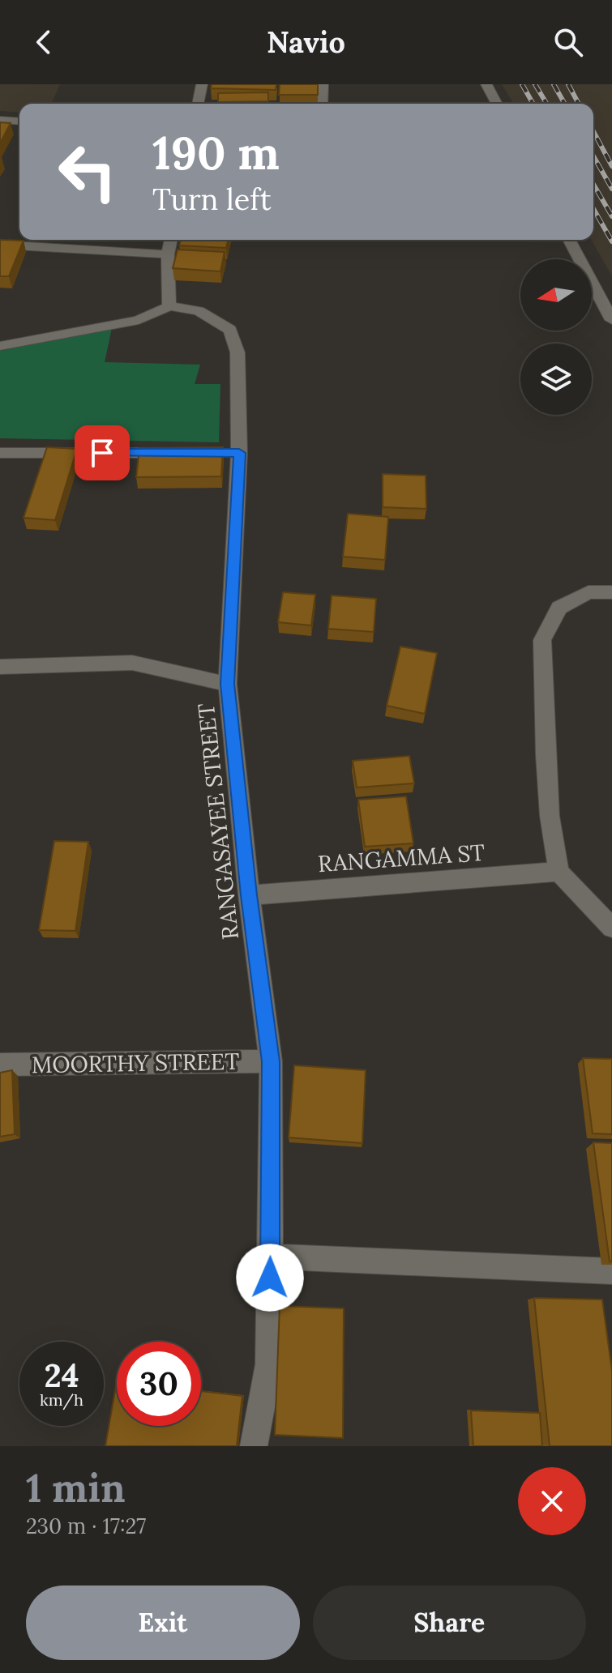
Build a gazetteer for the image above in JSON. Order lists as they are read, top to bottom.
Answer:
{
  "streets": {
    "street": ["RANGASAYEE STREET", "RANGAMMA ST", "MOORTHY STREET"]
  },
  "crossings": [
    ["RANGASAYEE STREET", "RANGAMMA ST"],
    ["RANGASAYEE STREET", "MOORTHY STREET"]
  ],
  "north": "left",
  "page": {
    "header": "Navio",
    "turn": ["190 m", "Turn left"],
    "speed": "24 km/h",
    "limit": "30",
    "heading": ["1 min", "230 m · 17:27"],
    "buttons": ["Exit", "Share"]
  }
}
